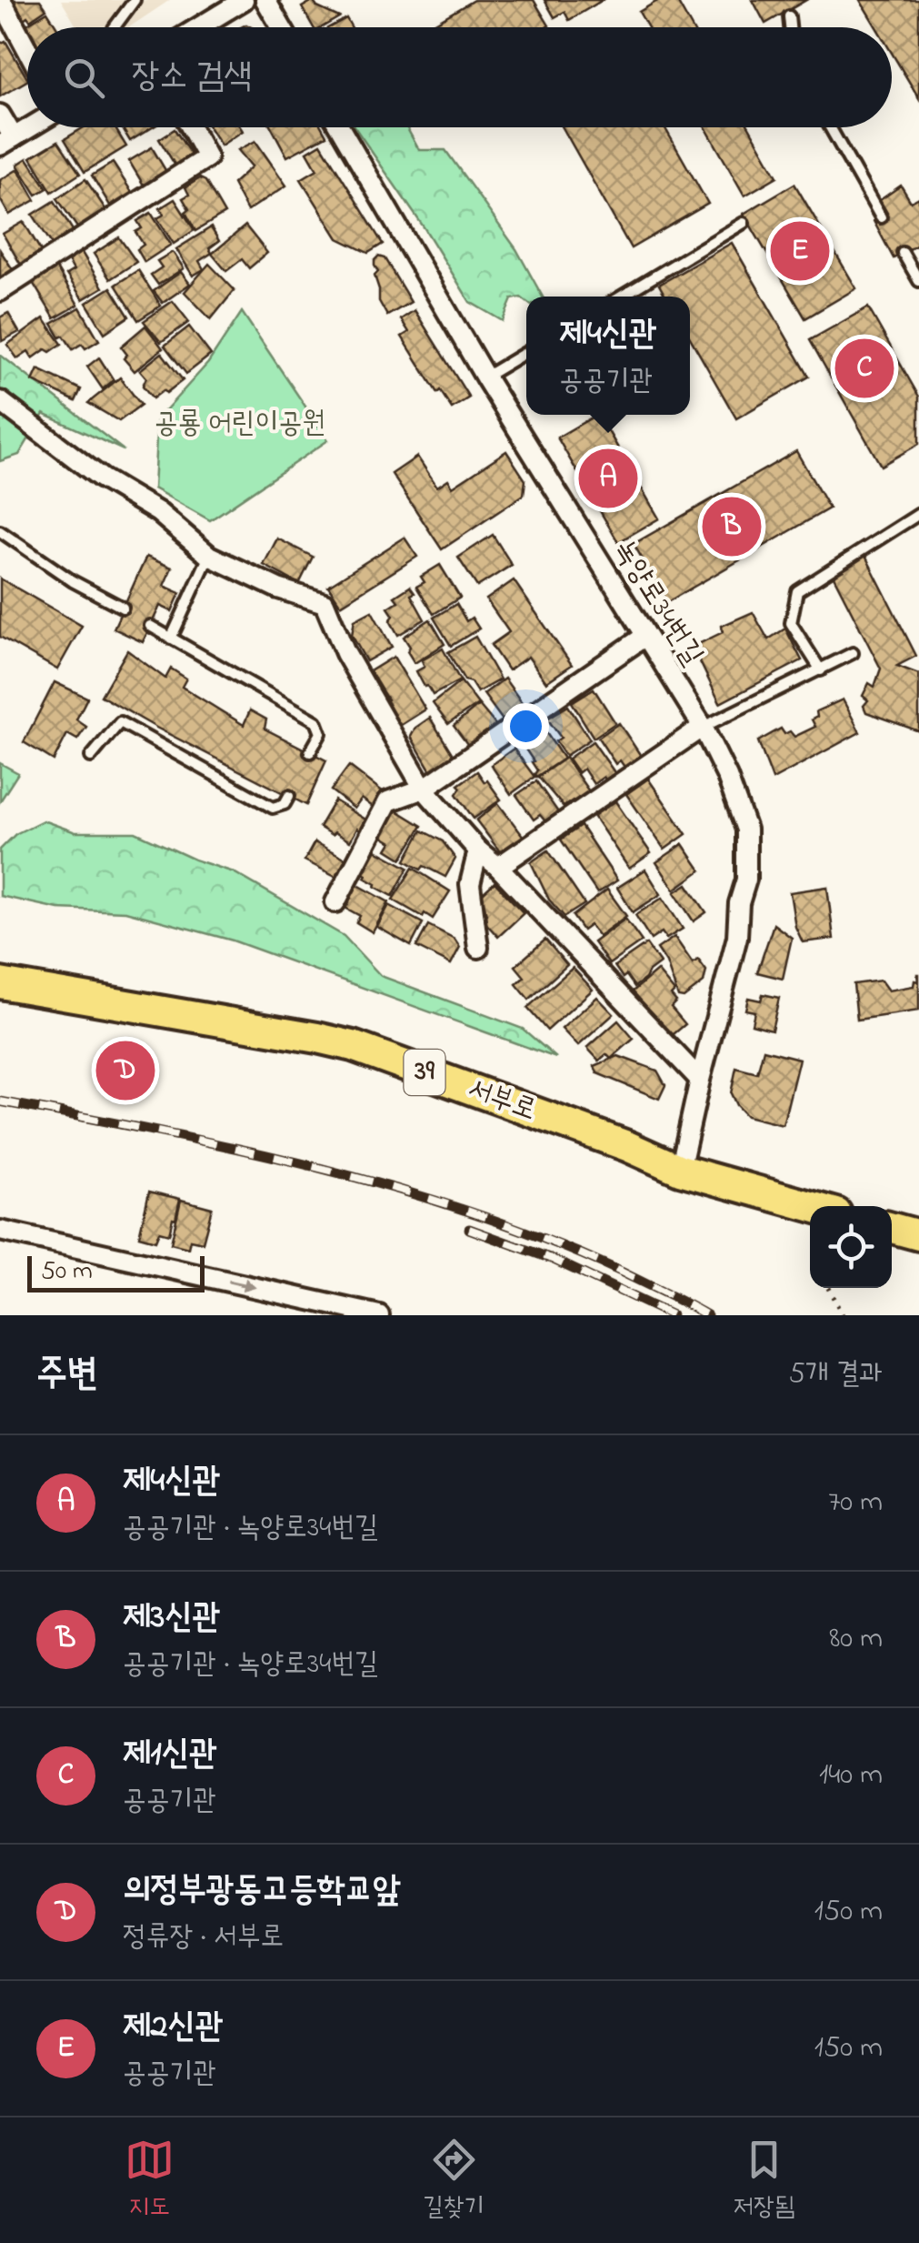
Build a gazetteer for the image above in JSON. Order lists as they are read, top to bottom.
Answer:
{
  "streets": {
    "main road": ["39", "서부로"],
    "street": ["녹양로34번길"]
  },
  "crossings": [
    ["녹양로34번길", "서부로"]
  ],
  "parks": ["공룡 어린이공원"],
  "scale_bar": "50 m",
  "page": {
    "search": "장소 검색",
    "pins": [
      "E",
      "C",
      "A",
      "B",
      "D"
    ],
    "popup": ["제4신관", "공공기관"],
    "scale": "50 m",
    "heading": ["주변", "5개 결과"],
    "list": [
      {
        "mark": "A",
        "name": "제4신관",
        "note": "공공기관 · 녹양로34번길",
        "value": "70 m"
      },
      {
        "mark": "B",
        "name": "제3신관",
        "note": "공공기관 · 녹양로34번길",
        "value": "80 m"
      },
      {
        "mark": "C",
        "name": "제1신관",
        "note": "공공기관",
        "value": "140 m"
      },
      {
        "mark": "D",
        "name": "의정부광동고등학교앞",
        "note": "정류장 · 서부로",
        "value": "150 m"
      },
      {
        "mark": "E",
        "name": "제2신관",
        "note": "공공기관",
        "value": "150 m"
      }
    ],
    "nav": ["지도", "길찾기", "저장됨"]
  }
}
